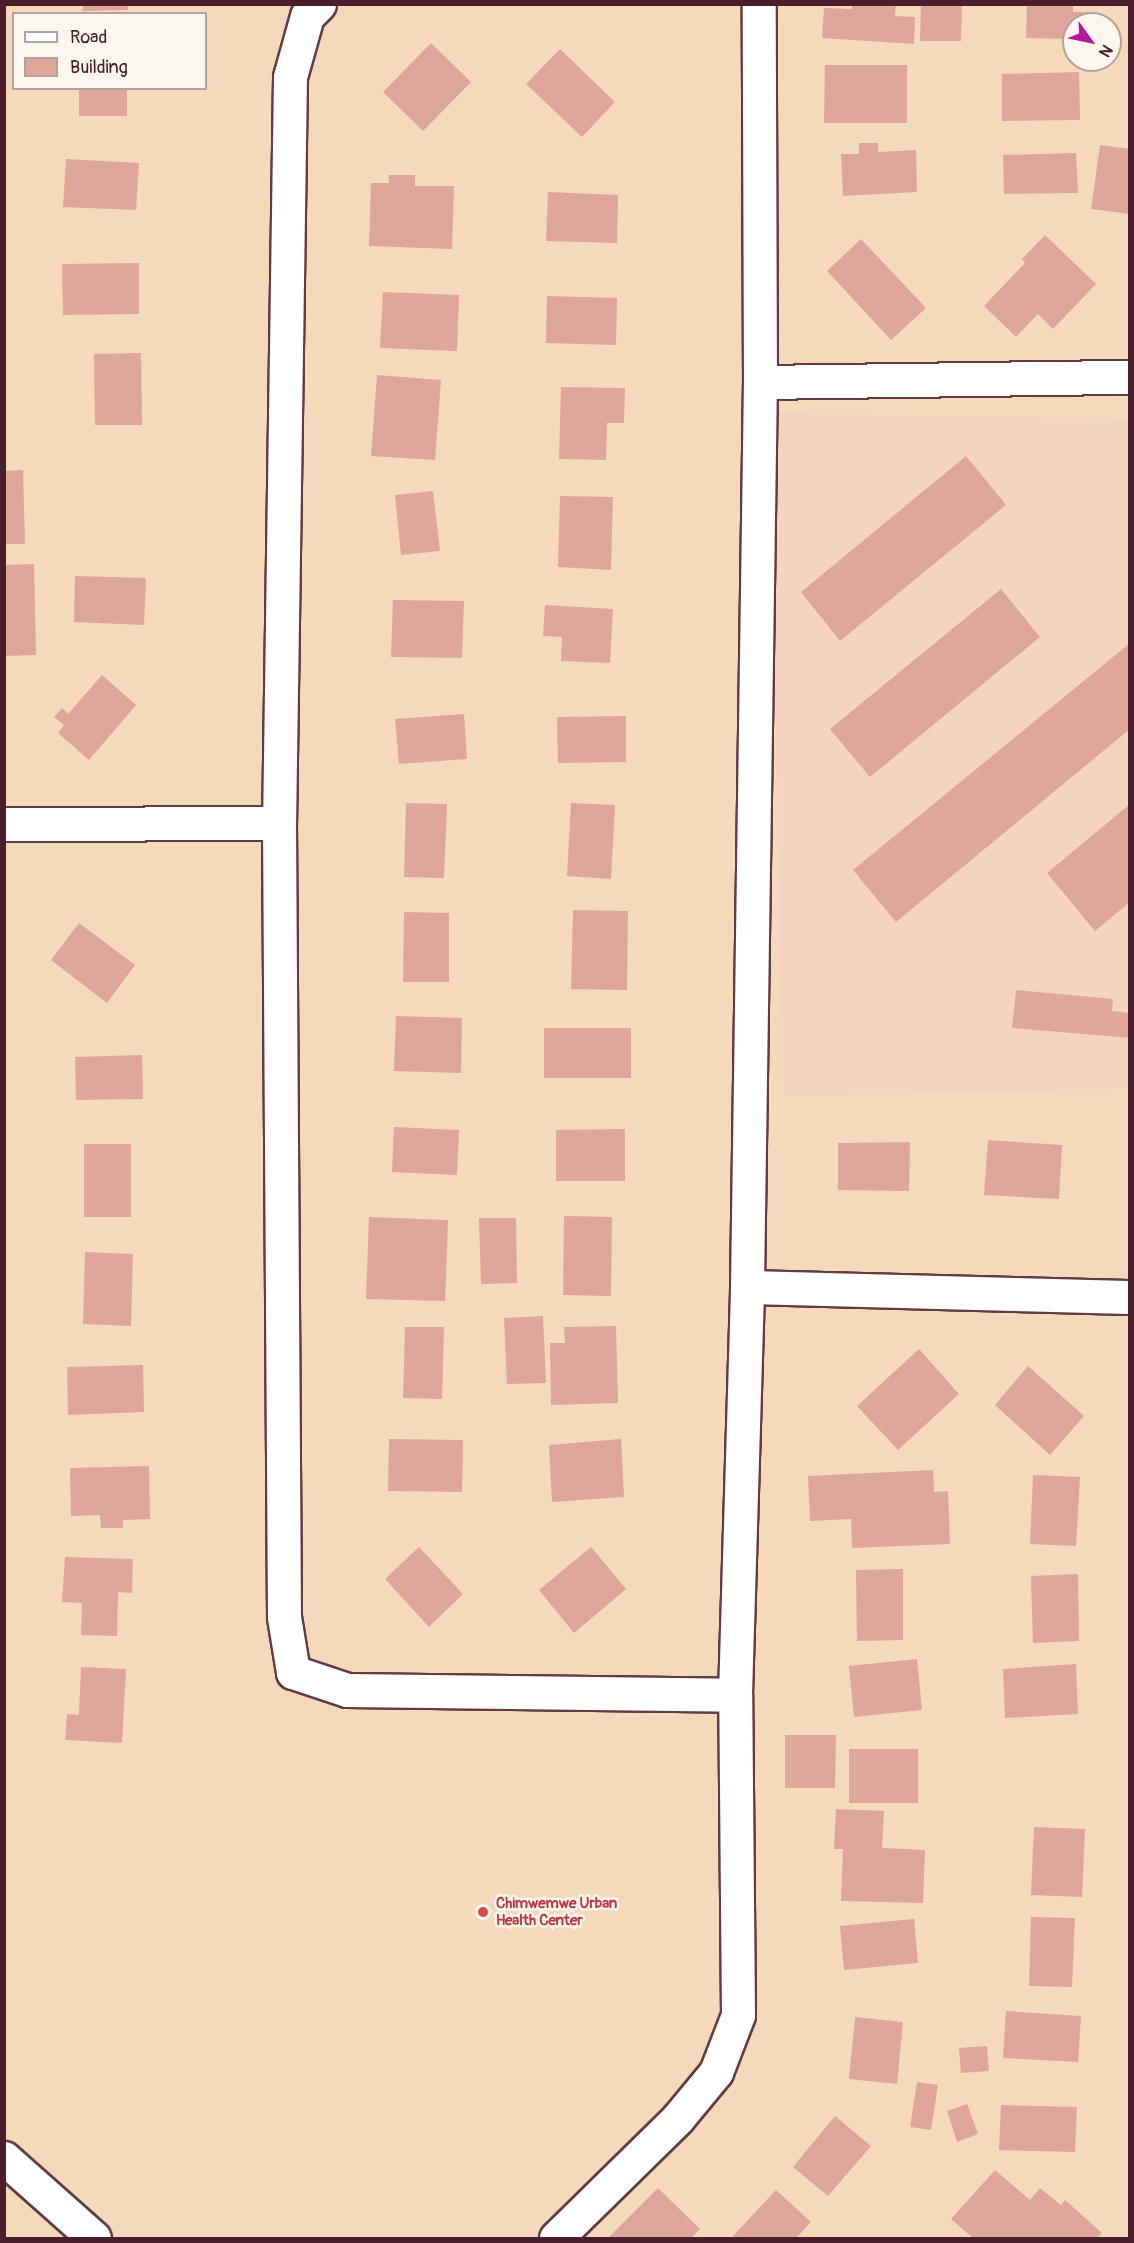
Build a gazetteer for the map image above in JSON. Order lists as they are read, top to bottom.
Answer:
{
  "places": ["Chimwemwe Urban Health Center"],
  "legend": ["Road", "Building"],
  "north": "bottom right"
}
